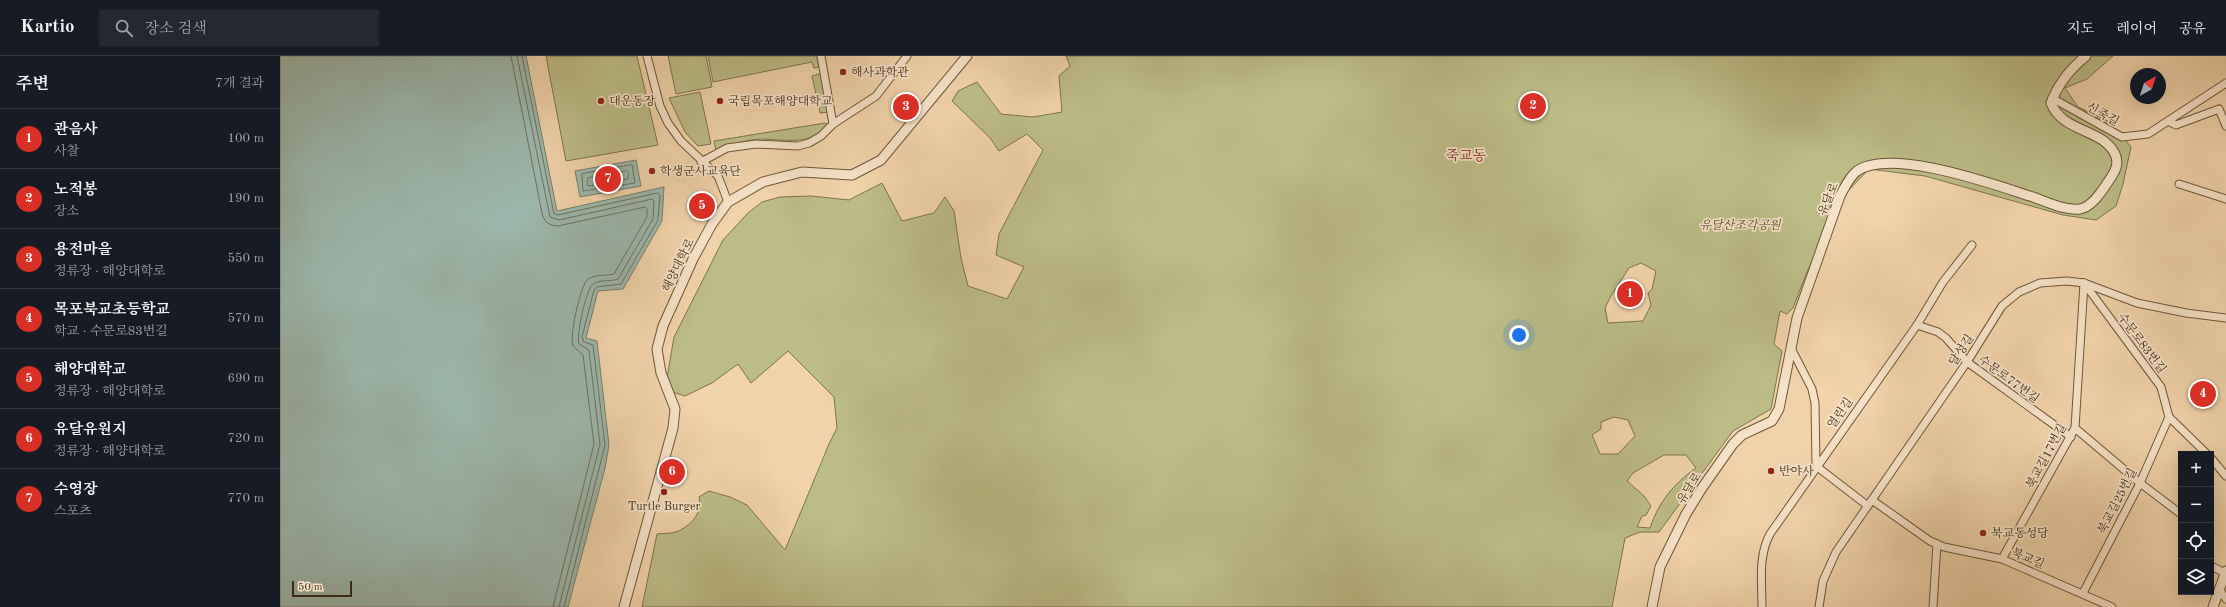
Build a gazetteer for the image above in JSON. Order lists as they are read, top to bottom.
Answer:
{
  "streets": {
    "street": [
      "신죽길",
      "유달로",
      "해양대학로",
      "수문로83번길",
      "달성길",
      "수문로77번길",
      "열린길",
      "북교길17번길",
      "북교길25번길",
      "북교길"
    ]
  },
  "crossings": [
    ["신죽길", "유달로"],
    ["수문로83번길", "달성길"],
    ["수문로83번길", "북교길17번길"],
    ["수문로83번길", "북교길25번길"],
    ["달성길", "수문로77번길"],
    ["달성길", "북교길17번길"],
    ["달성길", "북교길"],
    ["수문로77번길", "열린길"],
    ["수문로77번길", "북교길17번길"],
    ["열린길", "북교길"],
    ["북교길17번길", "북교길"],
    ["북교길25번길", "북교길"]
  ],
  "districts": ["죽교동"],
  "parks": ["유달산조각공원"],
  "places": [
    "해사과학관",
    "대운동장",
    "국립목포해양대학교",
    "학생군사교육단",
    "반야사",
    "Turtle Burger",
    "북교동성당"
  ],
  "scale_bar": "50 m",
  "north": "top right",
  "page": {
    "header": "Kartio",
    "search": "장소 검색",
    "nav": ["지도", "레이어", "공유"],
    "heading": ["주변", "7개 결과"],
    "pins": [
      "2",
      "3",
      "7",
      "5",
      "1",
      "4",
      "6"
    ],
    "list": [
      {
        "mark": "1",
        "name": "관음사",
        "note": "사찰",
        "value": "100 m"
      },
      {
        "mark": "2",
        "name": "노적봉",
        "note": "장소",
        "value": "190 m"
      },
      {
        "mark": "3",
        "name": "용전마을",
        "note": "정류장 · 해양대학로",
        "value": "550 m"
      },
      {
        "mark": "4",
        "name": "목포북교초등학교",
        "note": "학교 · 수문로83번길",
        "value": "570 m"
      },
      {
        "mark": "5",
        "name": "해양대학교",
        "note": "정류장 · 해양대학로",
        "value": "690 m"
      },
      {
        "mark": "6",
        "name": "유달유원지",
        "note": "정류장 · 해양대학로",
        "value": "720 m"
      },
      {
        "mark": "7",
        "name": "수영장",
        "note": "스포츠",
        "value": "770 m"
      }
    ],
    "map_buttons": ["+", "−"],
    "scale": "50 m"
  }
}
